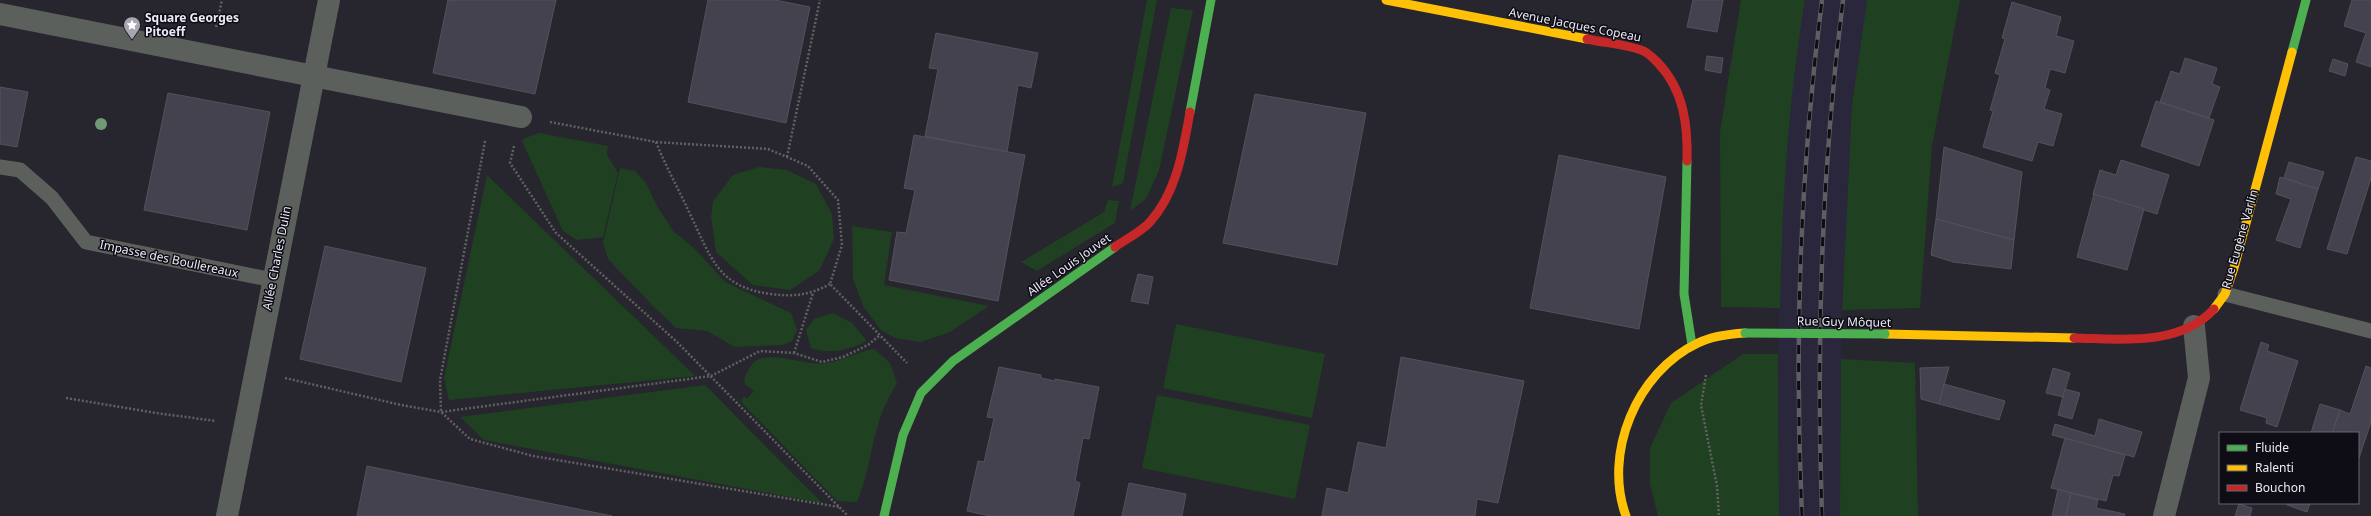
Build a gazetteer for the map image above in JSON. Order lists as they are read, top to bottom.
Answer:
{
  "streets": {
    "street": [
      "Avenue Jacques Copeau",
      "Rue Eugène Varlin",
      "Allée Charles Dulin",
      "Allée Louis Jouvet",
      "Rue Guy Môquet"
    ],
    "lane": ["Impasse des Boullereaux"]
  },
  "crossings": [
    ["Avenue Jacques Copeau", "Rue Guy Môquet"],
    ["Rue Eugène Varlin", "Rue Guy Môquet"],
    ["Allée Charles Dulin", "Impasse des Boullereaux"]
  ],
  "places": {
    "place": ["Square Georges Pitoeff"]
  },
  "legend": ["Fluide", "Ralenti", "Bouchon"]
}
